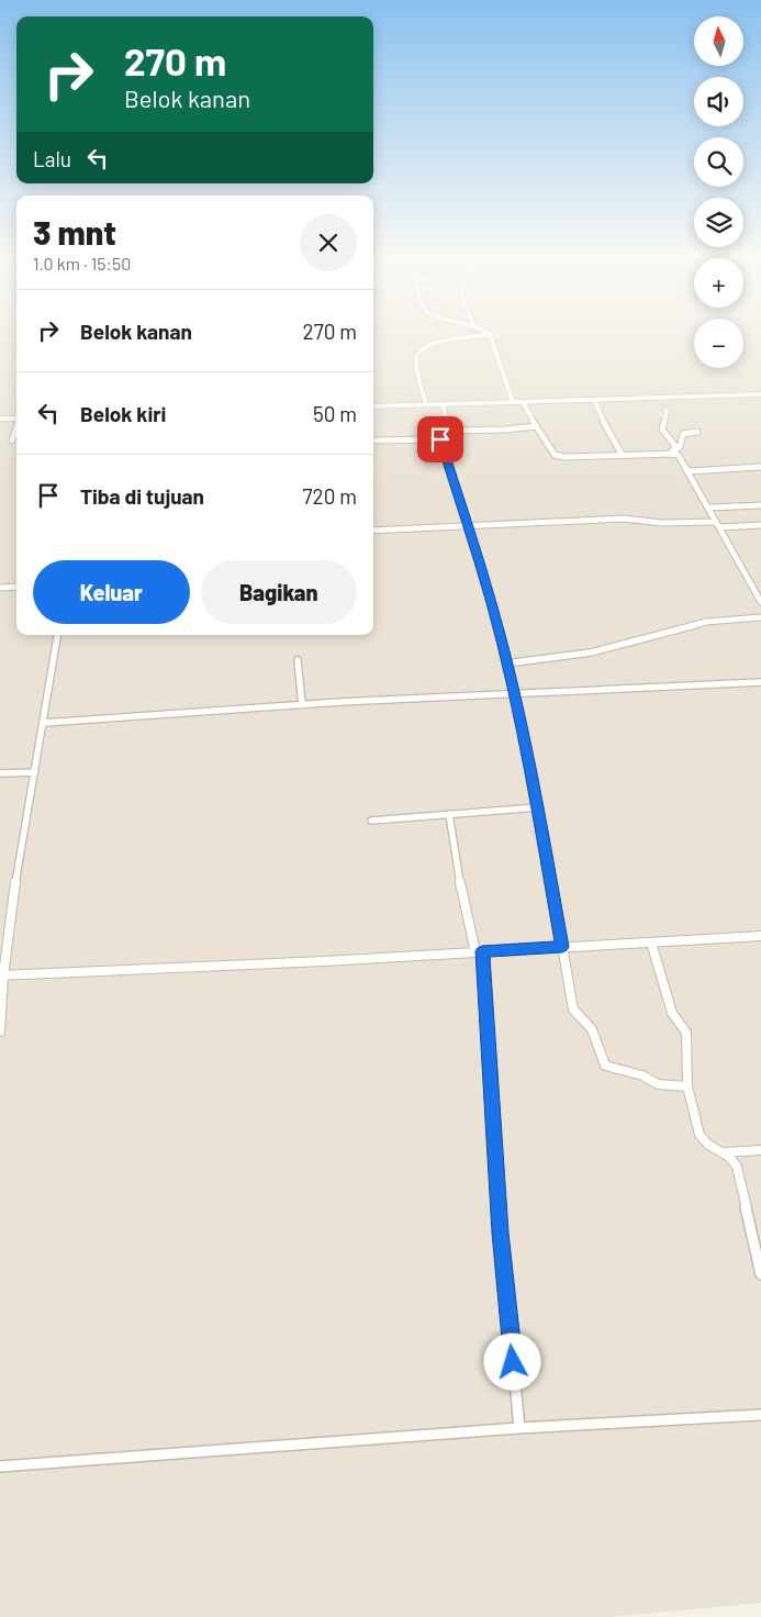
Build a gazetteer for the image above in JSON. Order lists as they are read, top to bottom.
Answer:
{
  "north": "top",
  "page": {
    "map_buttons": ["+", "−"],
    "turn": ["270 m", "Belok kanan"],
    "then": "Lalu",
    "heading": ["3 mnt", "1.0 km · 15:50"],
    "list": [
      {
        "name": "Belok kanan",
        "value": "270 m"
      },
      {
        "name": "Belok kiri",
        "value": "50 m"
      },
      {
        "name": "Tiba di tujuan",
        "value": "720 m"
      }
    ],
    "buttons": ["Keluar", "Bagikan"]
  }
}
